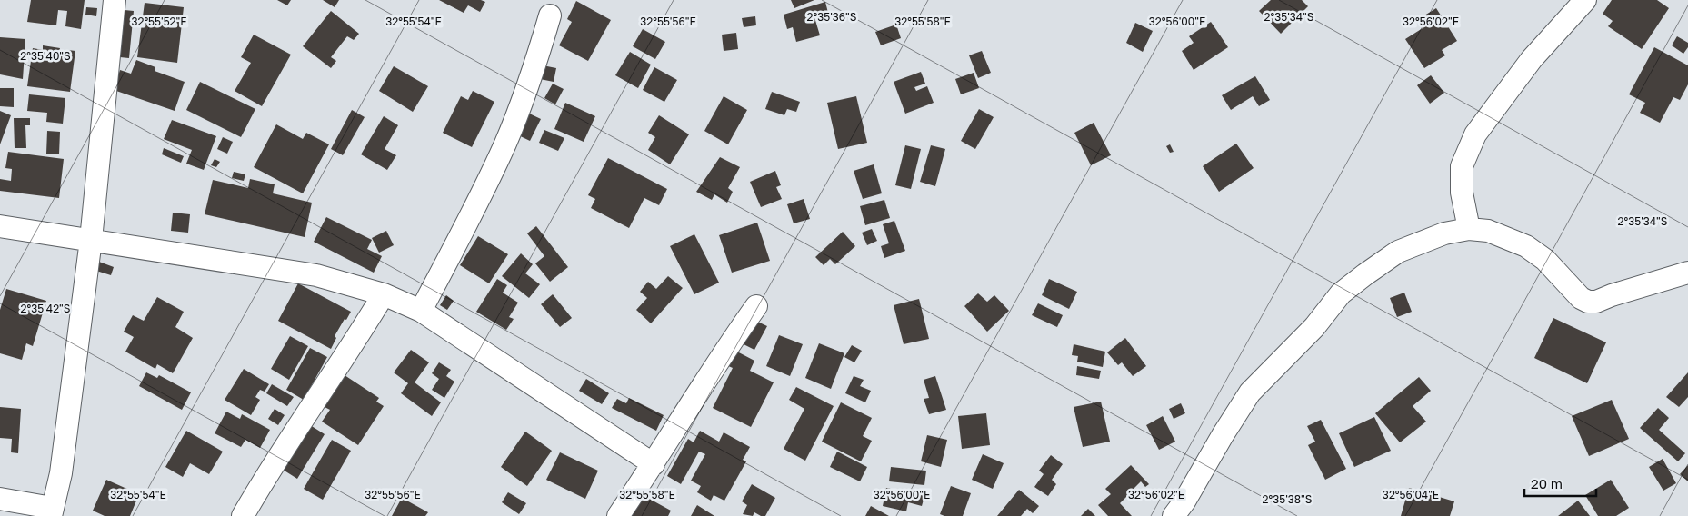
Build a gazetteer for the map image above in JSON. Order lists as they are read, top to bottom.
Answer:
{
  "scale_bar": "20 m",
  "coordinates": [
    "2°35'36\"S",
    "2°35'34\"S",
    "32°55'58\"E",
    "32°56'00\"E",
    "32°55'52\"E",
    "32°55'54\"E",
    "32°55'56\"E",
    "32°56'02\"E",
    "2°35'40\"S",
    "2°35'42\"S",
    "32°56'04\"E",
    "2°35'38\"S"
  ]
}
